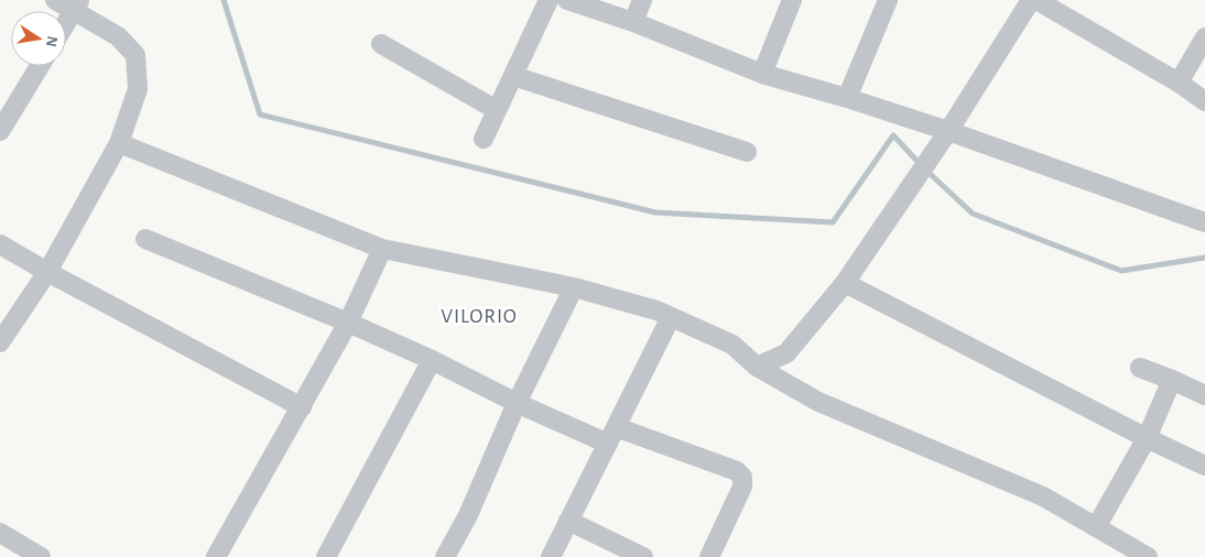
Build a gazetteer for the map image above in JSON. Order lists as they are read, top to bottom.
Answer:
{
  "districts": ["VILORIO"],
  "north": "right"
}
